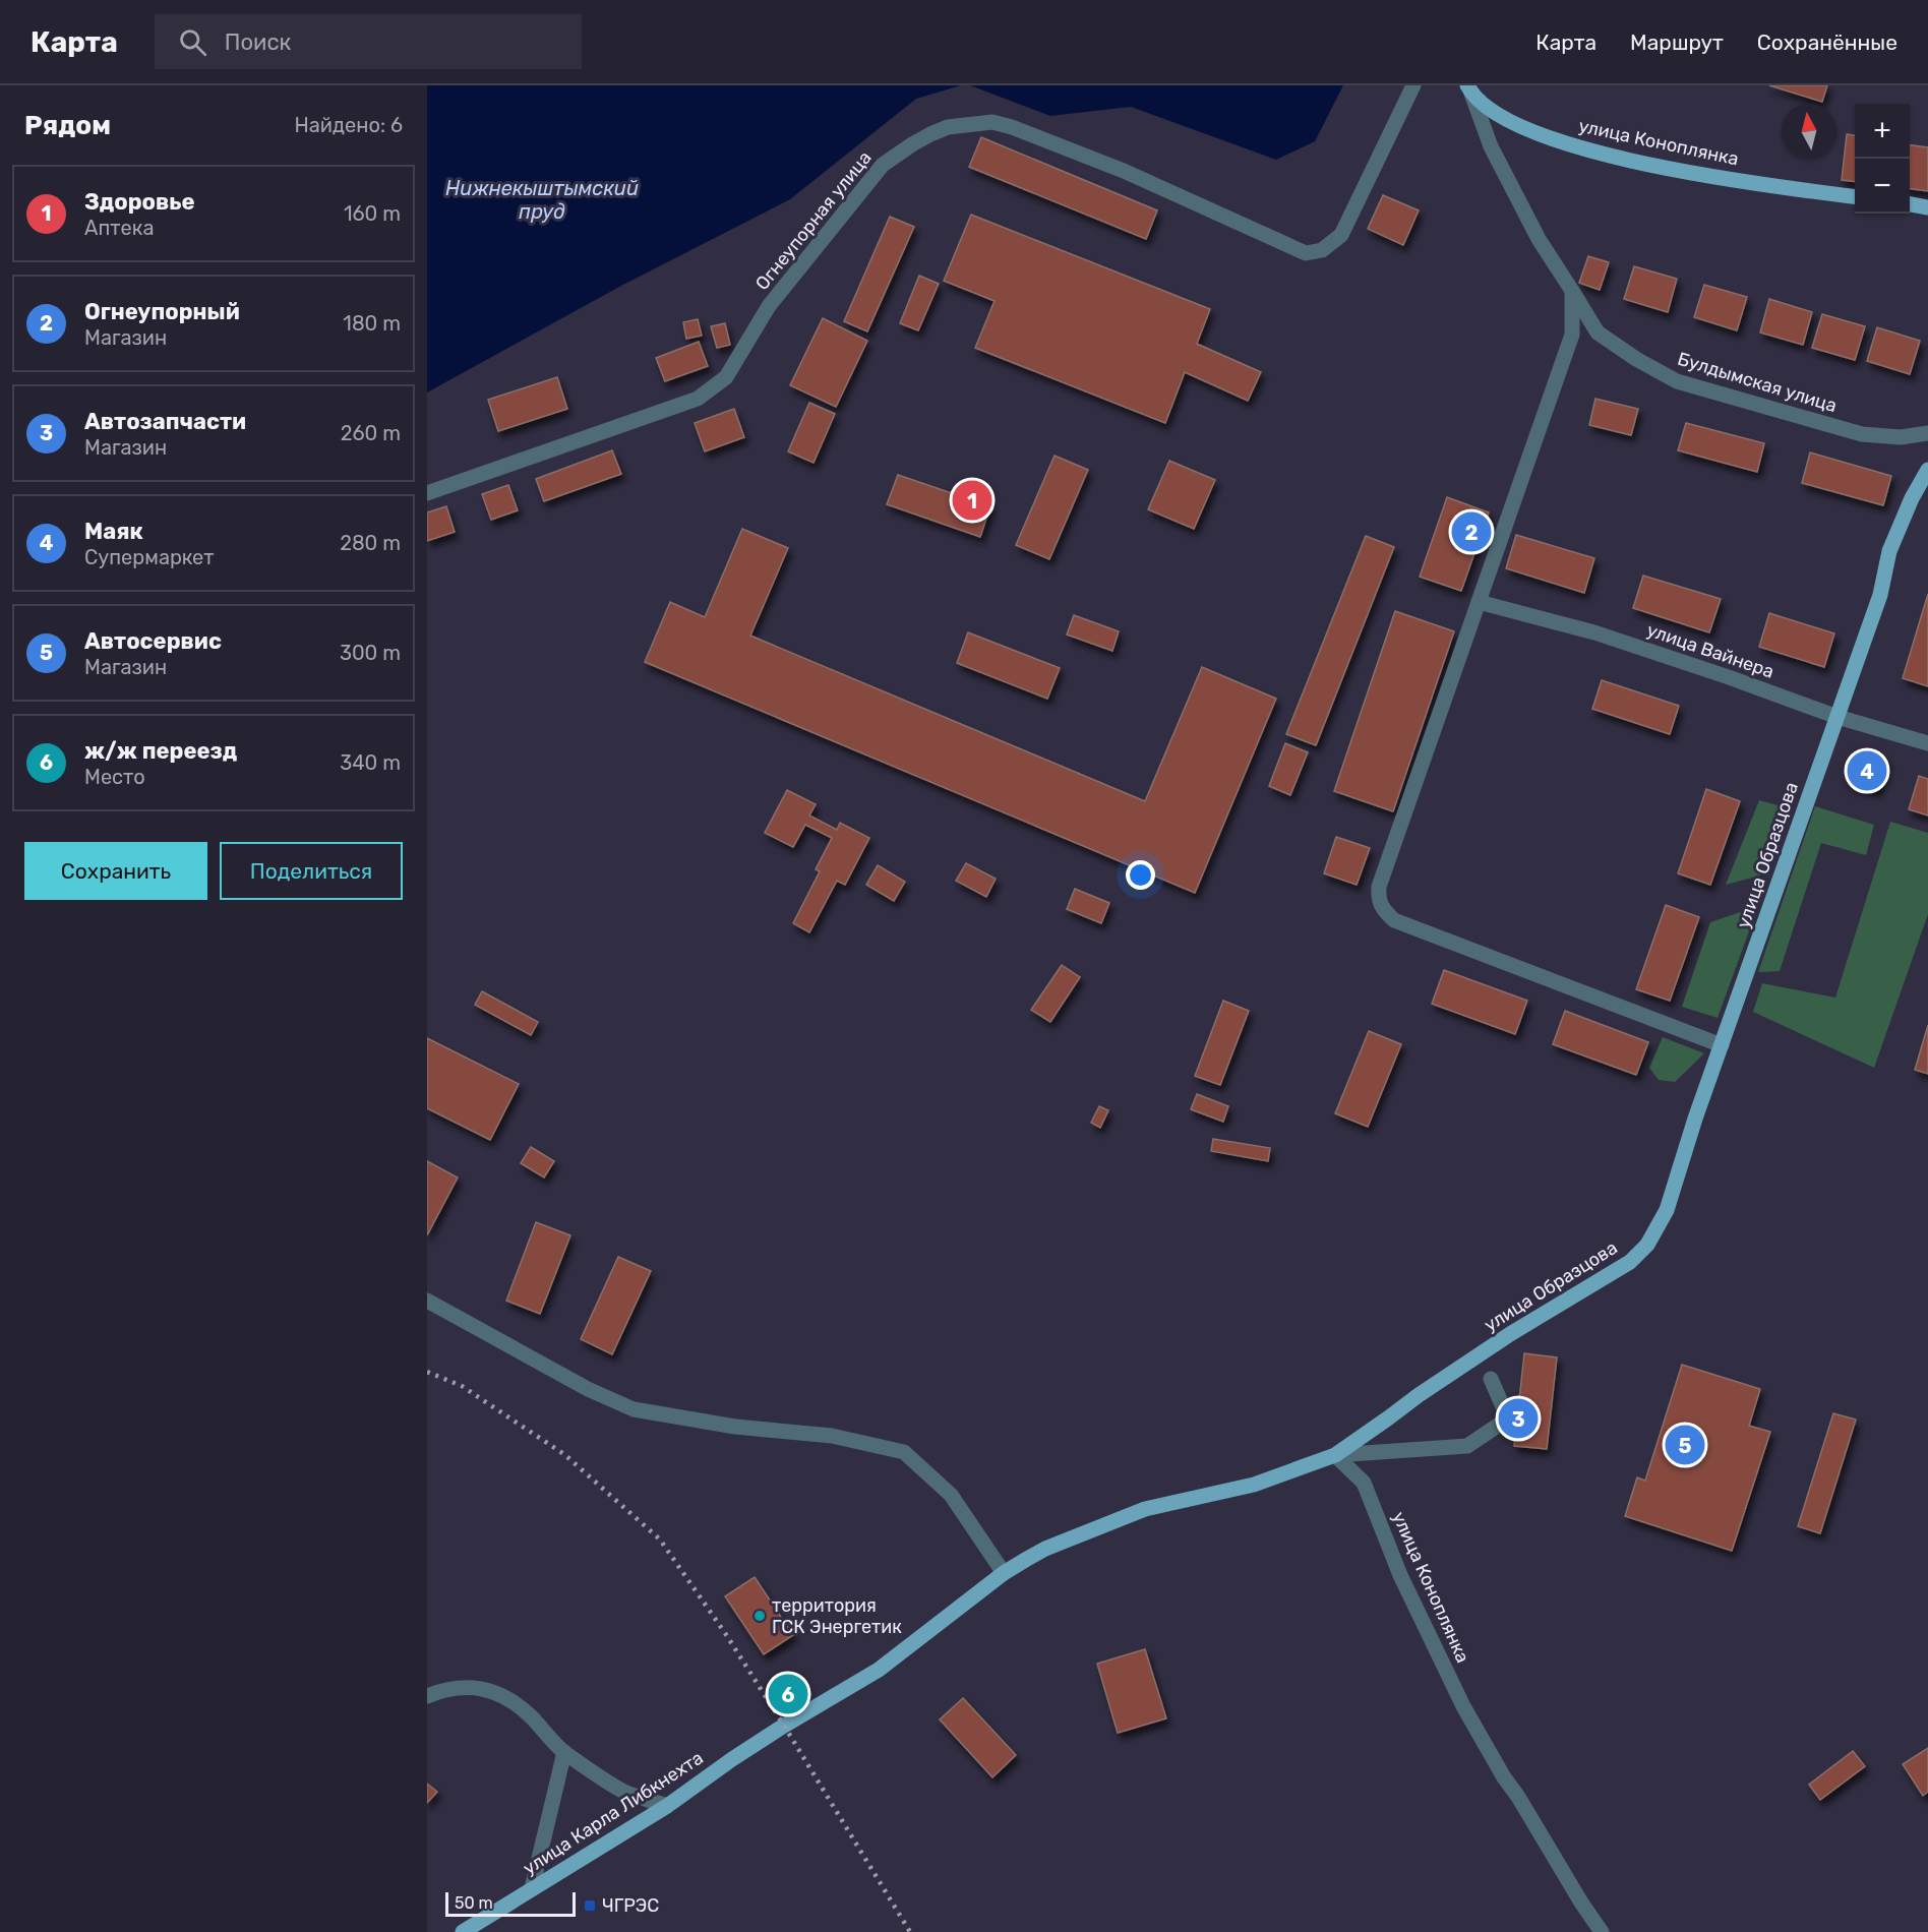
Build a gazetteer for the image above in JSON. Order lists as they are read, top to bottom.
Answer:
{
  "streets": {
    "main road": ["улица Коноплянка", "улица Образцова", "улица Карла Либкнехта"],
    "street": ["Огнеупорная улица", "Булдымская улица", "улица Вайнера"]
  },
  "crossings": [
    ["улица Коноплянка", "Булдымская улица"],
    ["улица Коноплянка", "улица Образцова"],
    ["улица Вайнера", "улица Образцова"],
    ["улица Образцова", "улица Карла Либкнехта"]
  ],
  "water": ["Нижнекыштымский пруд"],
  "places": {
    "other": ["территория ГСК Энергетик"],
    "transit": ["ЧГРЭС"]
  },
  "scale_bar": "50 m",
  "north": "top",
  "page": {
    "header": "Карта",
    "search": "Поиск",
    "nav": ["Карта", "Маршрут", "Сохранённые"],
    "heading": ["Рядом", "Найдено: 6"],
    "map_buttons": ["+", "−"],
    "list": [
      {
        "mark": "1",
        "name": "Здоровье",
        "note": "Аптека",
        "value": "160 m"
      },
      {
        "mark": "2",
        "name": "Огнеупорный",
        "note": "Магазин",
        "value": "180 m"
      },
      {
        "mark": "3",
        "name": "Автозапчасти",
        "note": "Магазин",
        "value": "260 m"
      },
      {
        "mark": "4",
        "name": "Маяк",
        "note": "Супермаркет",
        "value": "280 m"
      },
      {
        "mark": "5",
        "name": "Автосервис",
        "note": "Магазин",
        "value": "300 m"
      },
      {
        "mark": "6",
        "name": "ж/ж переезд",
        "note": "Место",
        "value": "340 m"
      }
    ],
    "pins": [
      "1",
      "2",
      "4",
      "3",
      "5",
      "6"
    ],
    "buttons": ["Сохранить", "Поделиться"],
    "scale": "50 m"
  }
}
